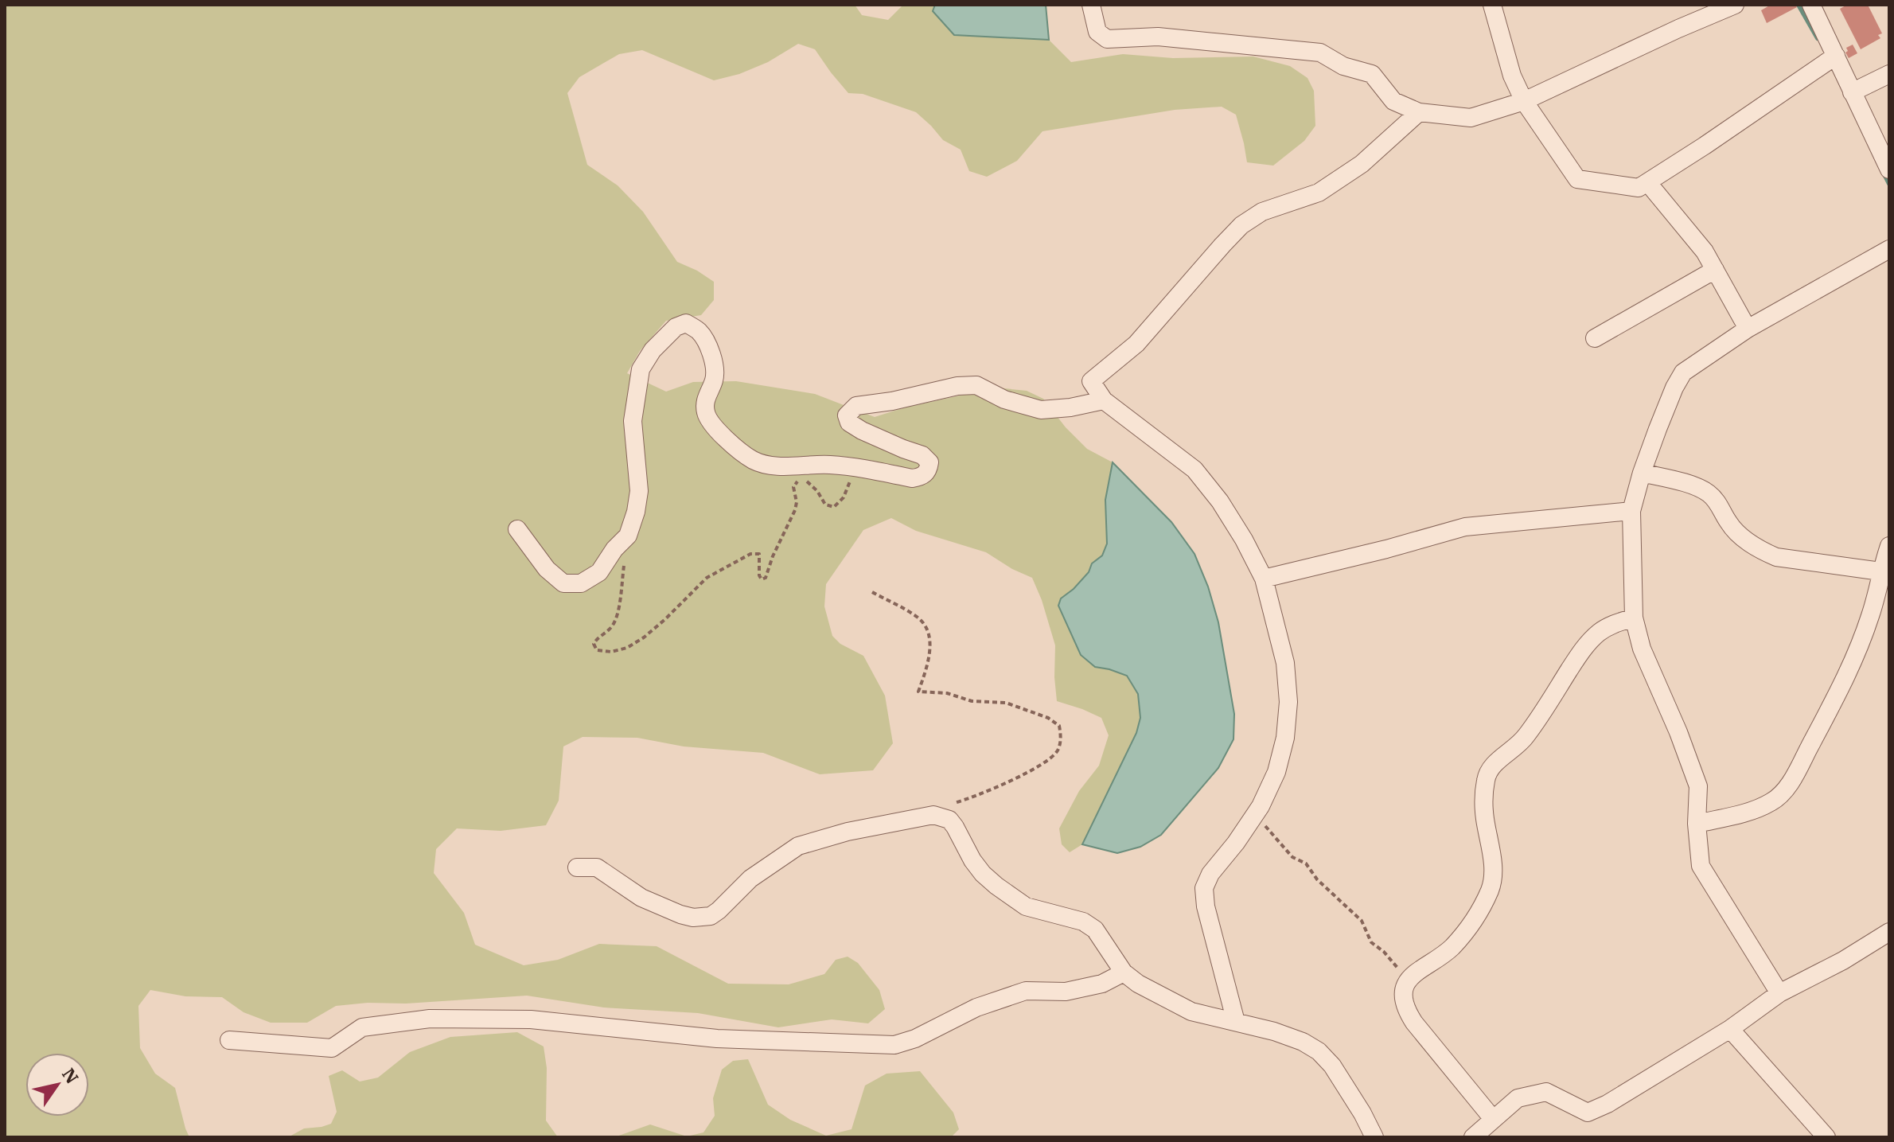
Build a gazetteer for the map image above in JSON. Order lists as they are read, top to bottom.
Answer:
{
  "north": "top right"
}
